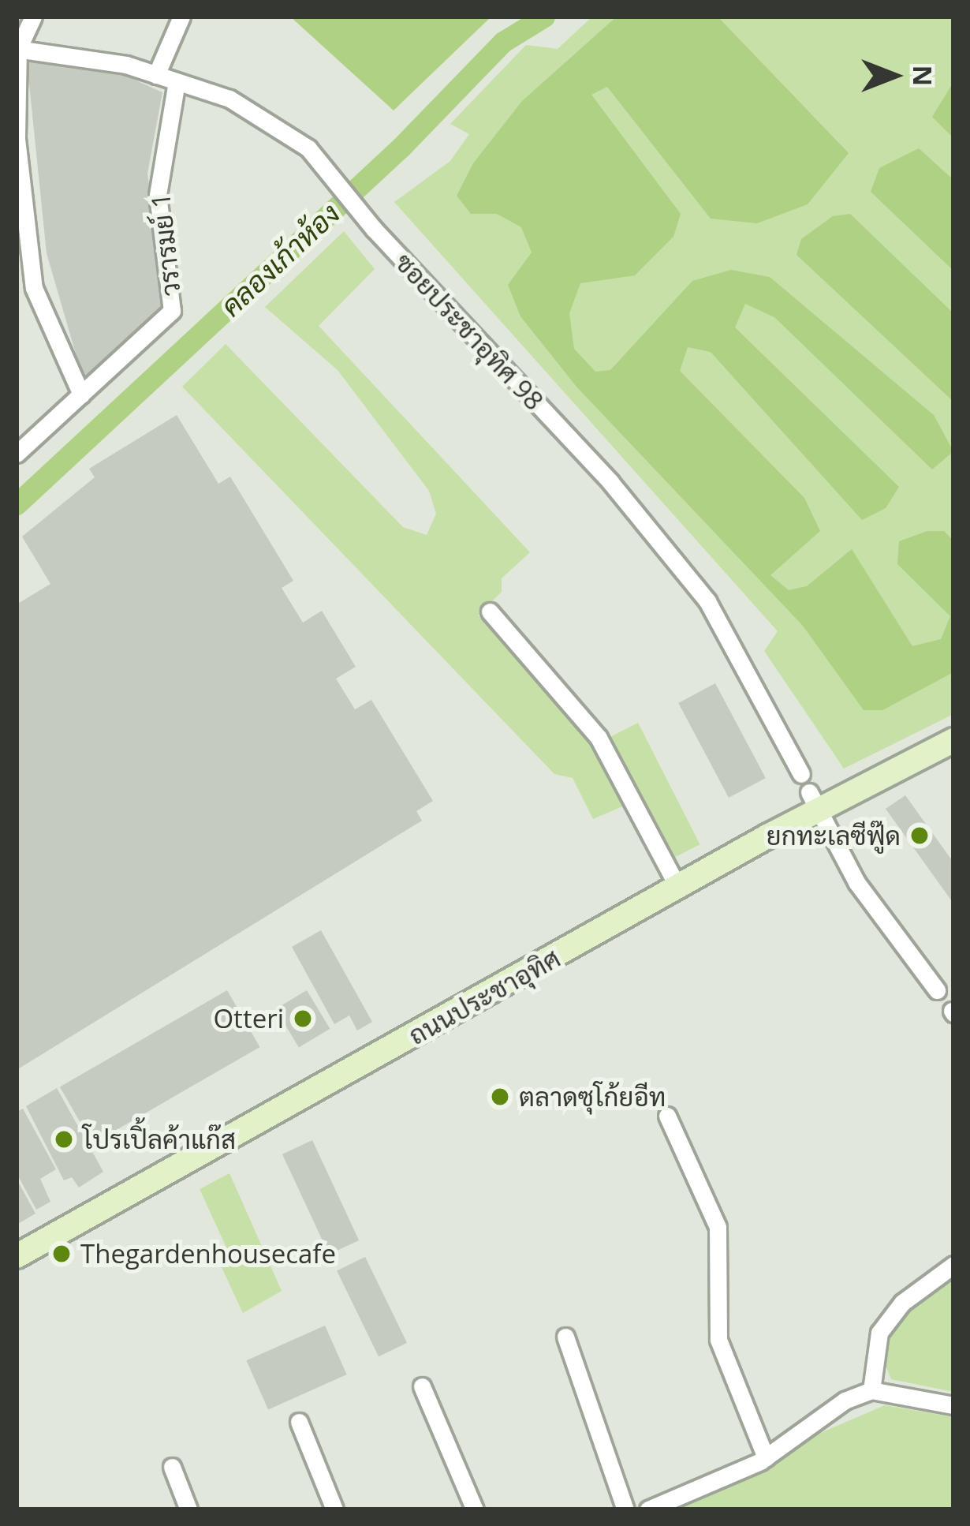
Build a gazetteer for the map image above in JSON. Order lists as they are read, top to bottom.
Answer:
{
  "streets": {
    "main road": ["ถนนประชาอุทิศ"],
    "street": ["วรารมย์ 1", "ซอยประชาอุทิศ 98"]
  },
  "crossings": [
    ["วรารมย์ 1", "ซอยประชาอุทิศ 98"]
  ],
  "water": ["คลองเก้าห้อง"],
  "places": [
    "ยกทะเลซีฟู๊ด",
    "Otteri",
    "ตลาดซุโก้ยอีท",
    "โปรเปิ้ลค้าแก๊ส",
    "Thegardenhousecafe"
  ],
  "north": "right"
}
